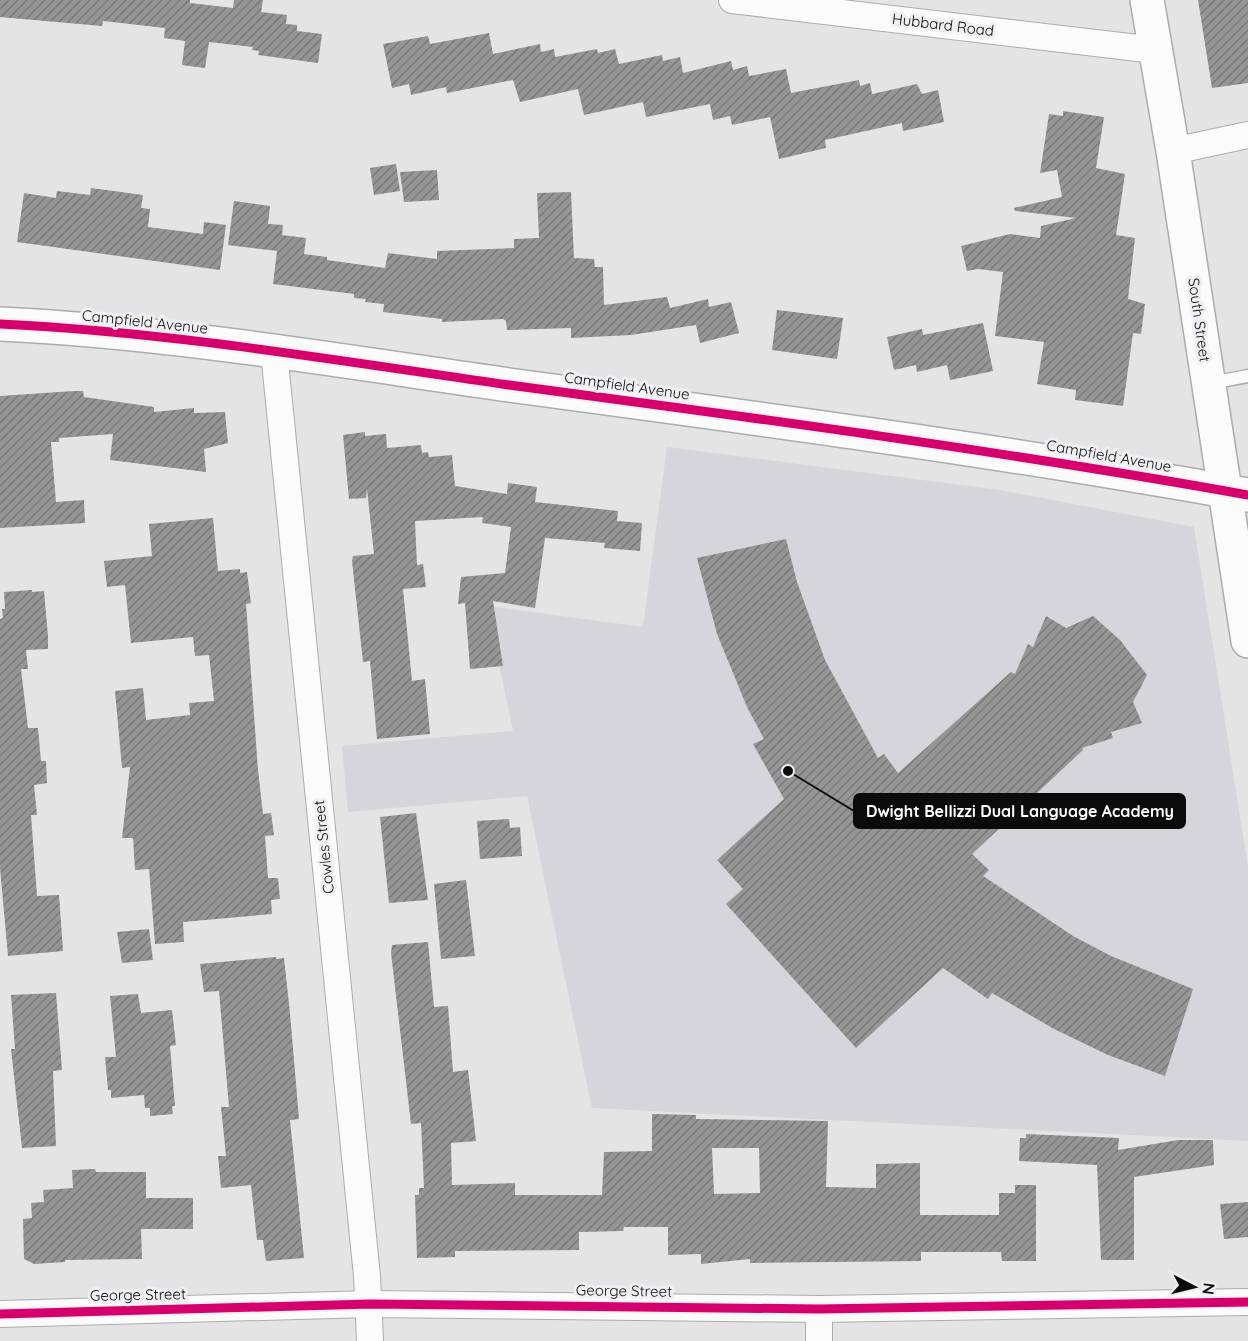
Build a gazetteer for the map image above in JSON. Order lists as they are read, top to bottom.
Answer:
{
  "streets": {
    "street": [
      "Hubbard Road",
      "South Street",
      "Campfield Avenue",
      "Cowles Street",
      "George Street"
    ]
  },
  "crossings": [
    ["Hubbard Road", "South Street"],
    ["South Street", "Campfield Avenue"],
    ["Campfield Avenue", "Cowles Street"],
    ["Cowles Street", "George Street"]
  ],
  "places": ["Dwight Bellizzi Dual Language Academy"],
  "north": "right"
}
